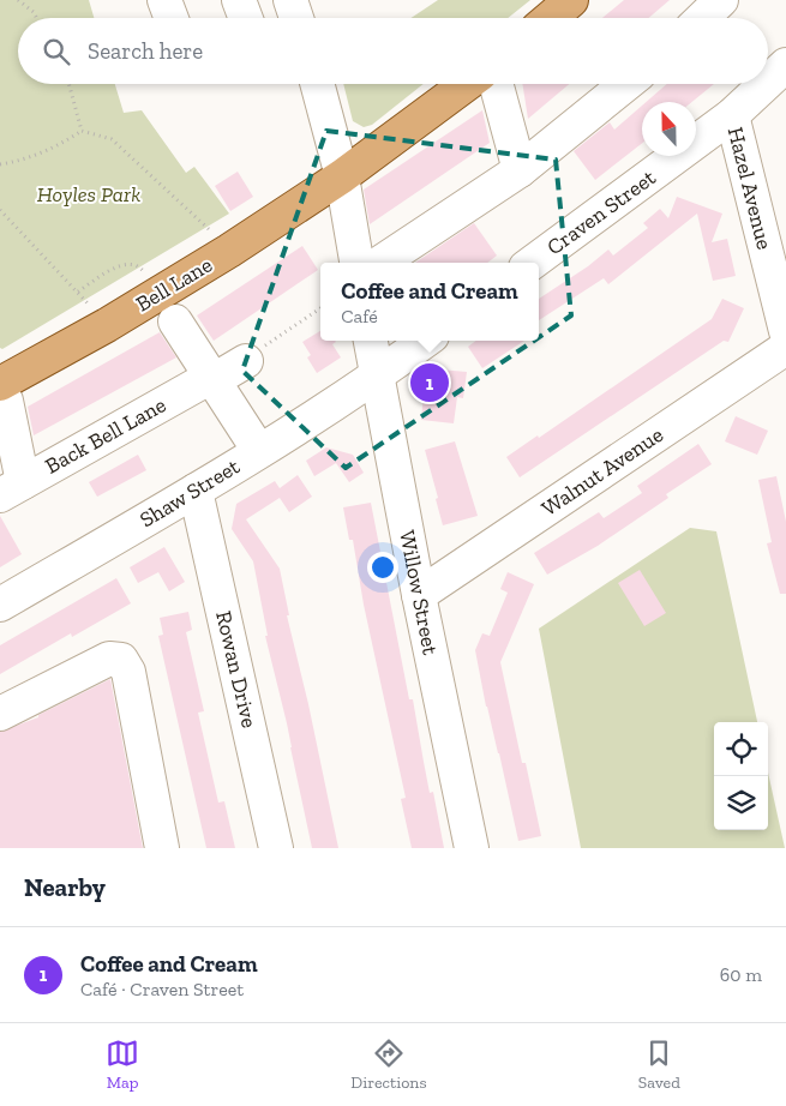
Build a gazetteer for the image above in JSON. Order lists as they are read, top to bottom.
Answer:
{
  "streets": {
    "main road": ["Bell Lane"],
    "street": [
      "Hazel Avenue",
      "Craven Street",
      "Back Bell Lane",
      "Walnut Avenue",
      "Shaw Street",
      "Willow Street",
      "Rowan Drive"
    ]
  },
  "crossings": [
    ["Hazel Avenue", "Craven Street"],
    ["Walnut Avenue", "Willow Street"],
    ["Shaw Street", "Willow Street"],
    ["Shaw Street", "Rowan Drive"]
  ],
  "parks": ["Hoyles Park"],
  "north": "top",
  "page": {
    "search": "Search here",
    "popup": ["Coffee and Cream", "Café"],
    "pins": "1",
    "heading": "Nearby",
    "list": [
      {
        "mark": "1",
        "name": "Coffee and Cream",
        "note": "Café · Craven Street",
        "value": "60 m"
      }
    ],
    "nav": ["Map", "Directions", "Saved"]
  }
}
